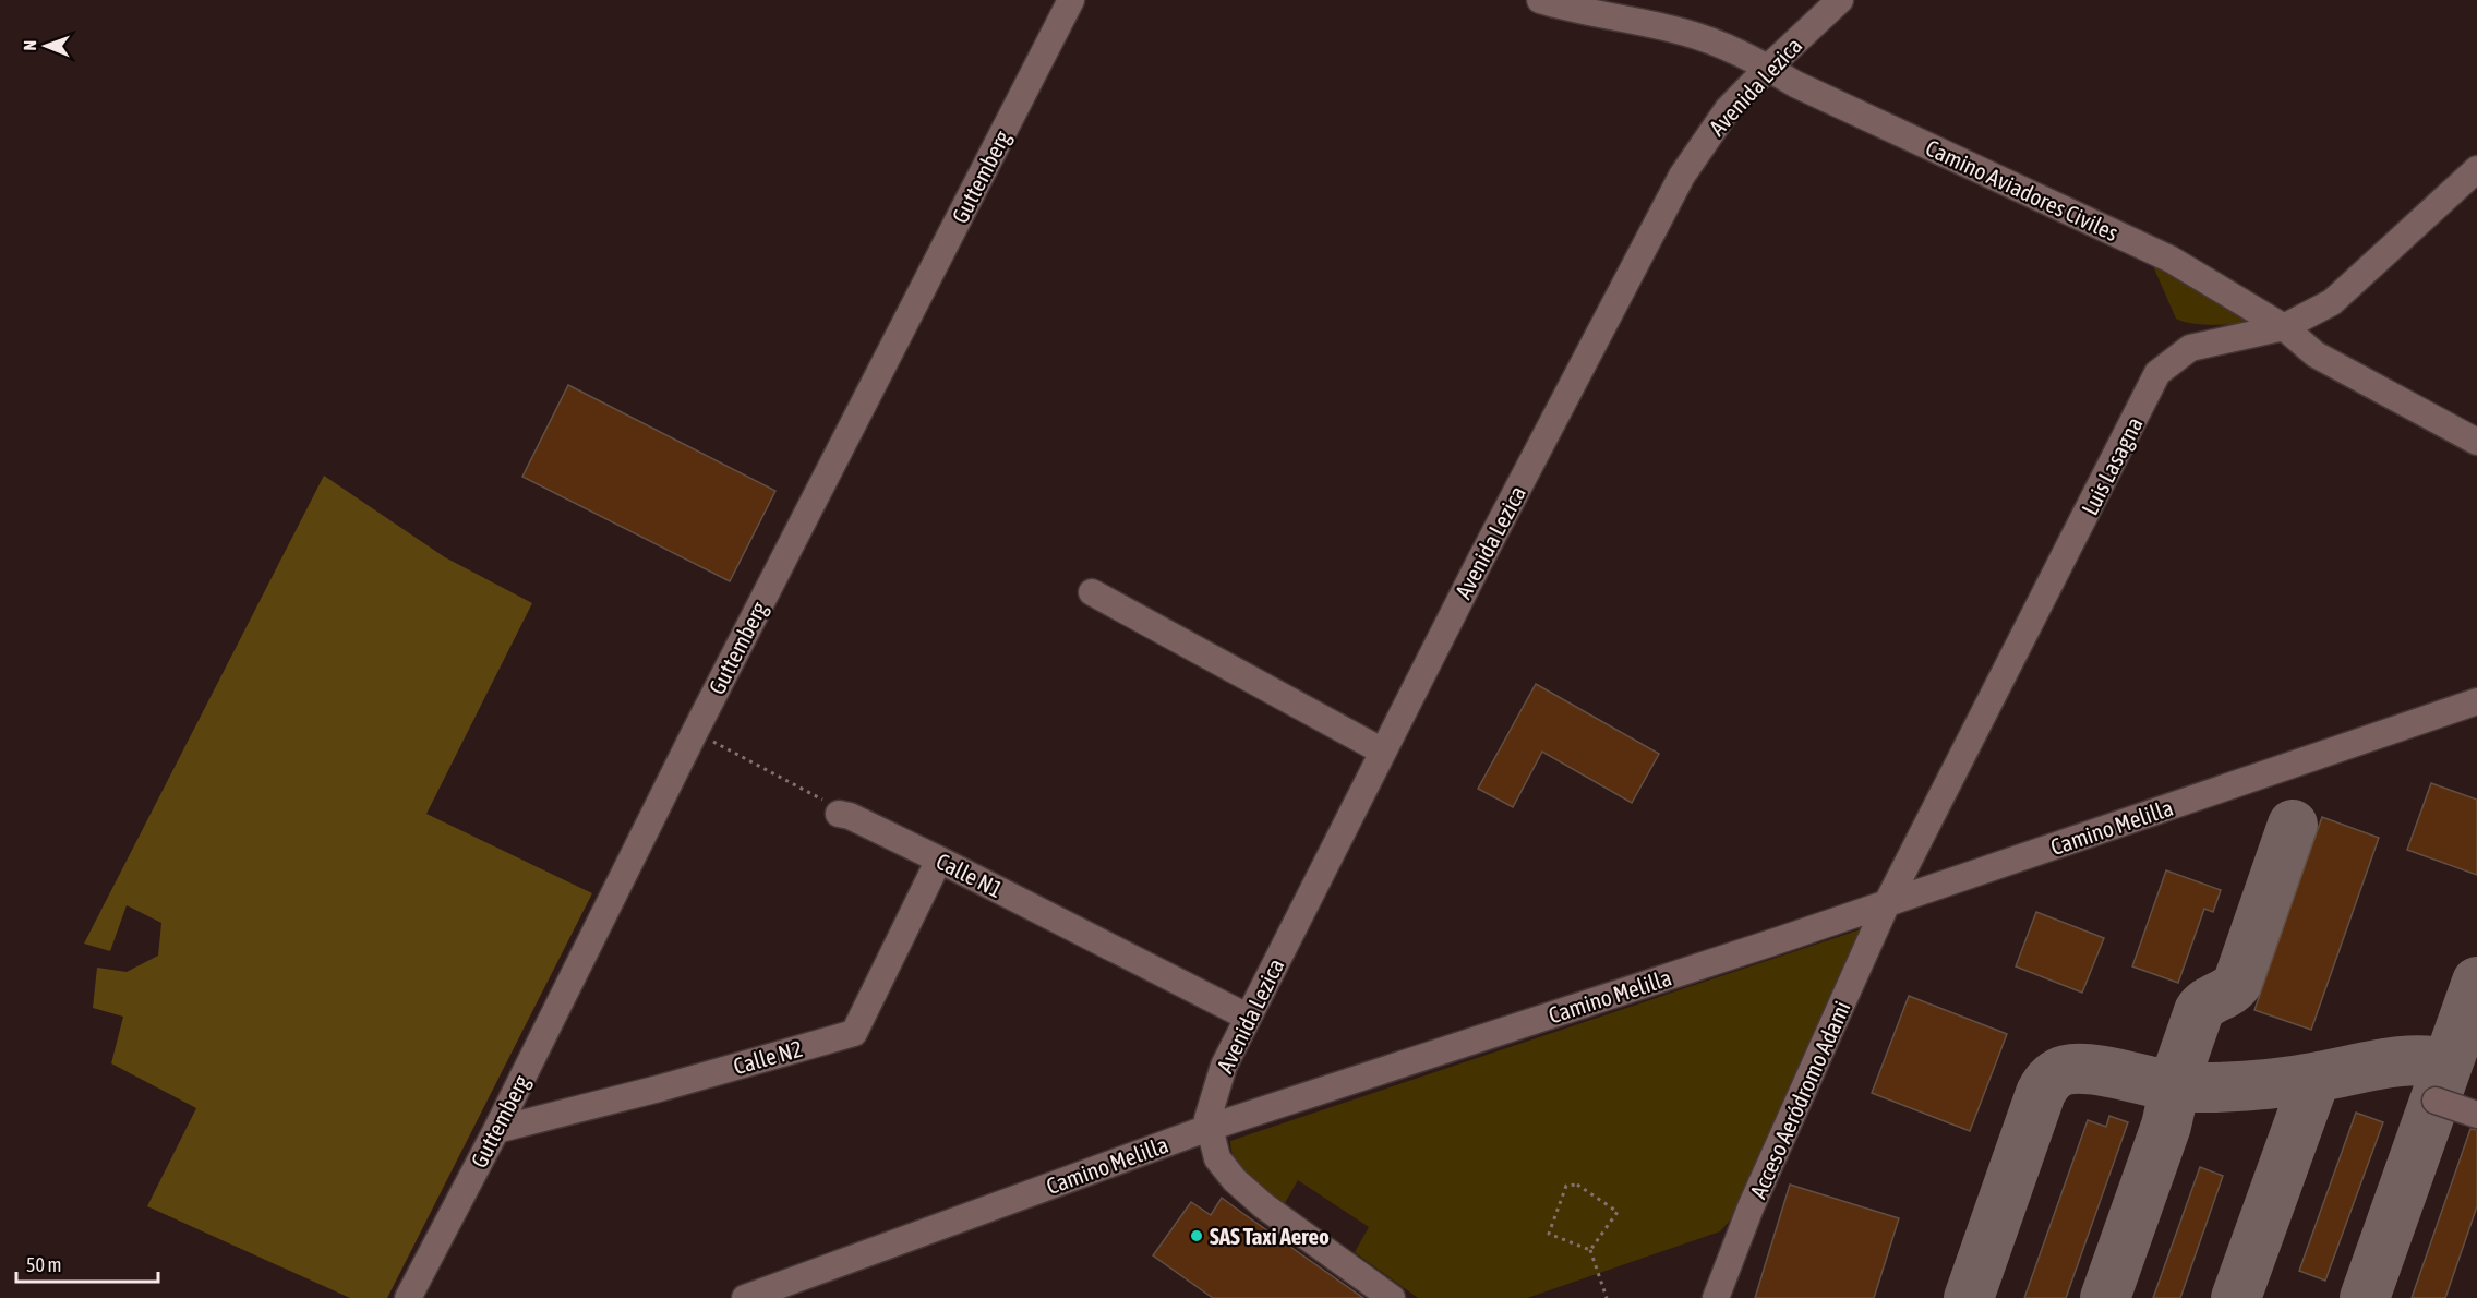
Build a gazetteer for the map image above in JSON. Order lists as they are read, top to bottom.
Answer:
{
  "streets": {
    "street": [
      "Avenida Lezica",
      "Guttemberg",
      "Camino Aviadores Civiles",
      "Luis Lasagna",
      "Camino Melilla",
      "Calle N1",
      "Calle N2",
      "Acceso Aeródromo Adami"
    ]
  },
  "crossings": [
    ["Avenida Lezica", "Camino Aviadores Civiles"],
    ["Avenida Lezica", "Camino Melilla"],
    ["Avenida Lezica", "Calle N1"],
    ["Guttemberg", "Calle N2"],
    ["Camino Aviadores Civiles", "Luis Lasagna"],
    ["Luis Lasagna", "Camino Melilla"],
    ["Luis Lasagna", "Acceso Aeródromo Adami"],
    ["Camino Melilla", "Acceso Aeródromo Adami"],
    ["Calle N1", "Calle N2"]
  ],
  "places": ["SAS Taxi Aereo"],
  "scale_bar": "50 m",
  "north": "left"
}
